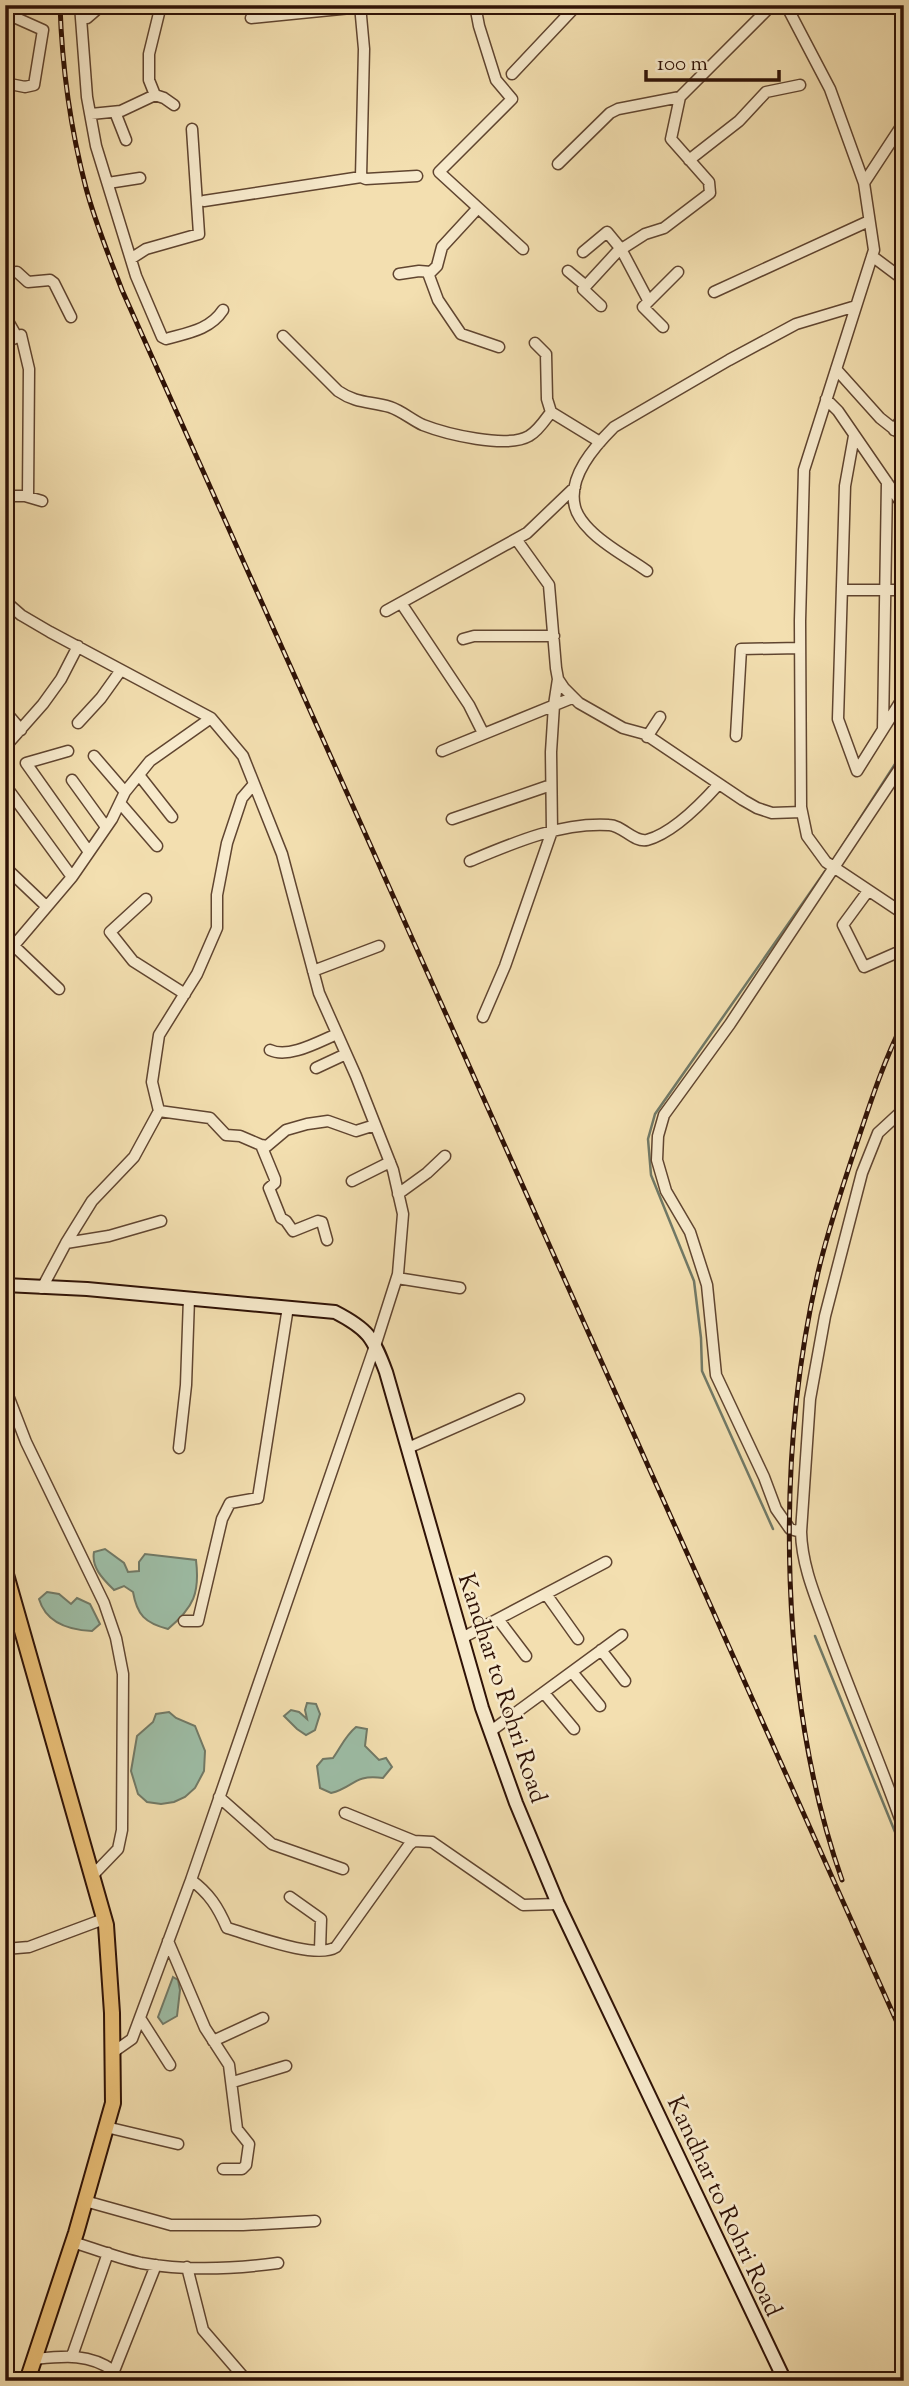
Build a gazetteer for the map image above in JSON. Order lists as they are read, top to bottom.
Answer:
{
  "streets": {
    "street": ["Kandhar to Rohri Road"]
  },
  "scale_bar": "100 m"
}
